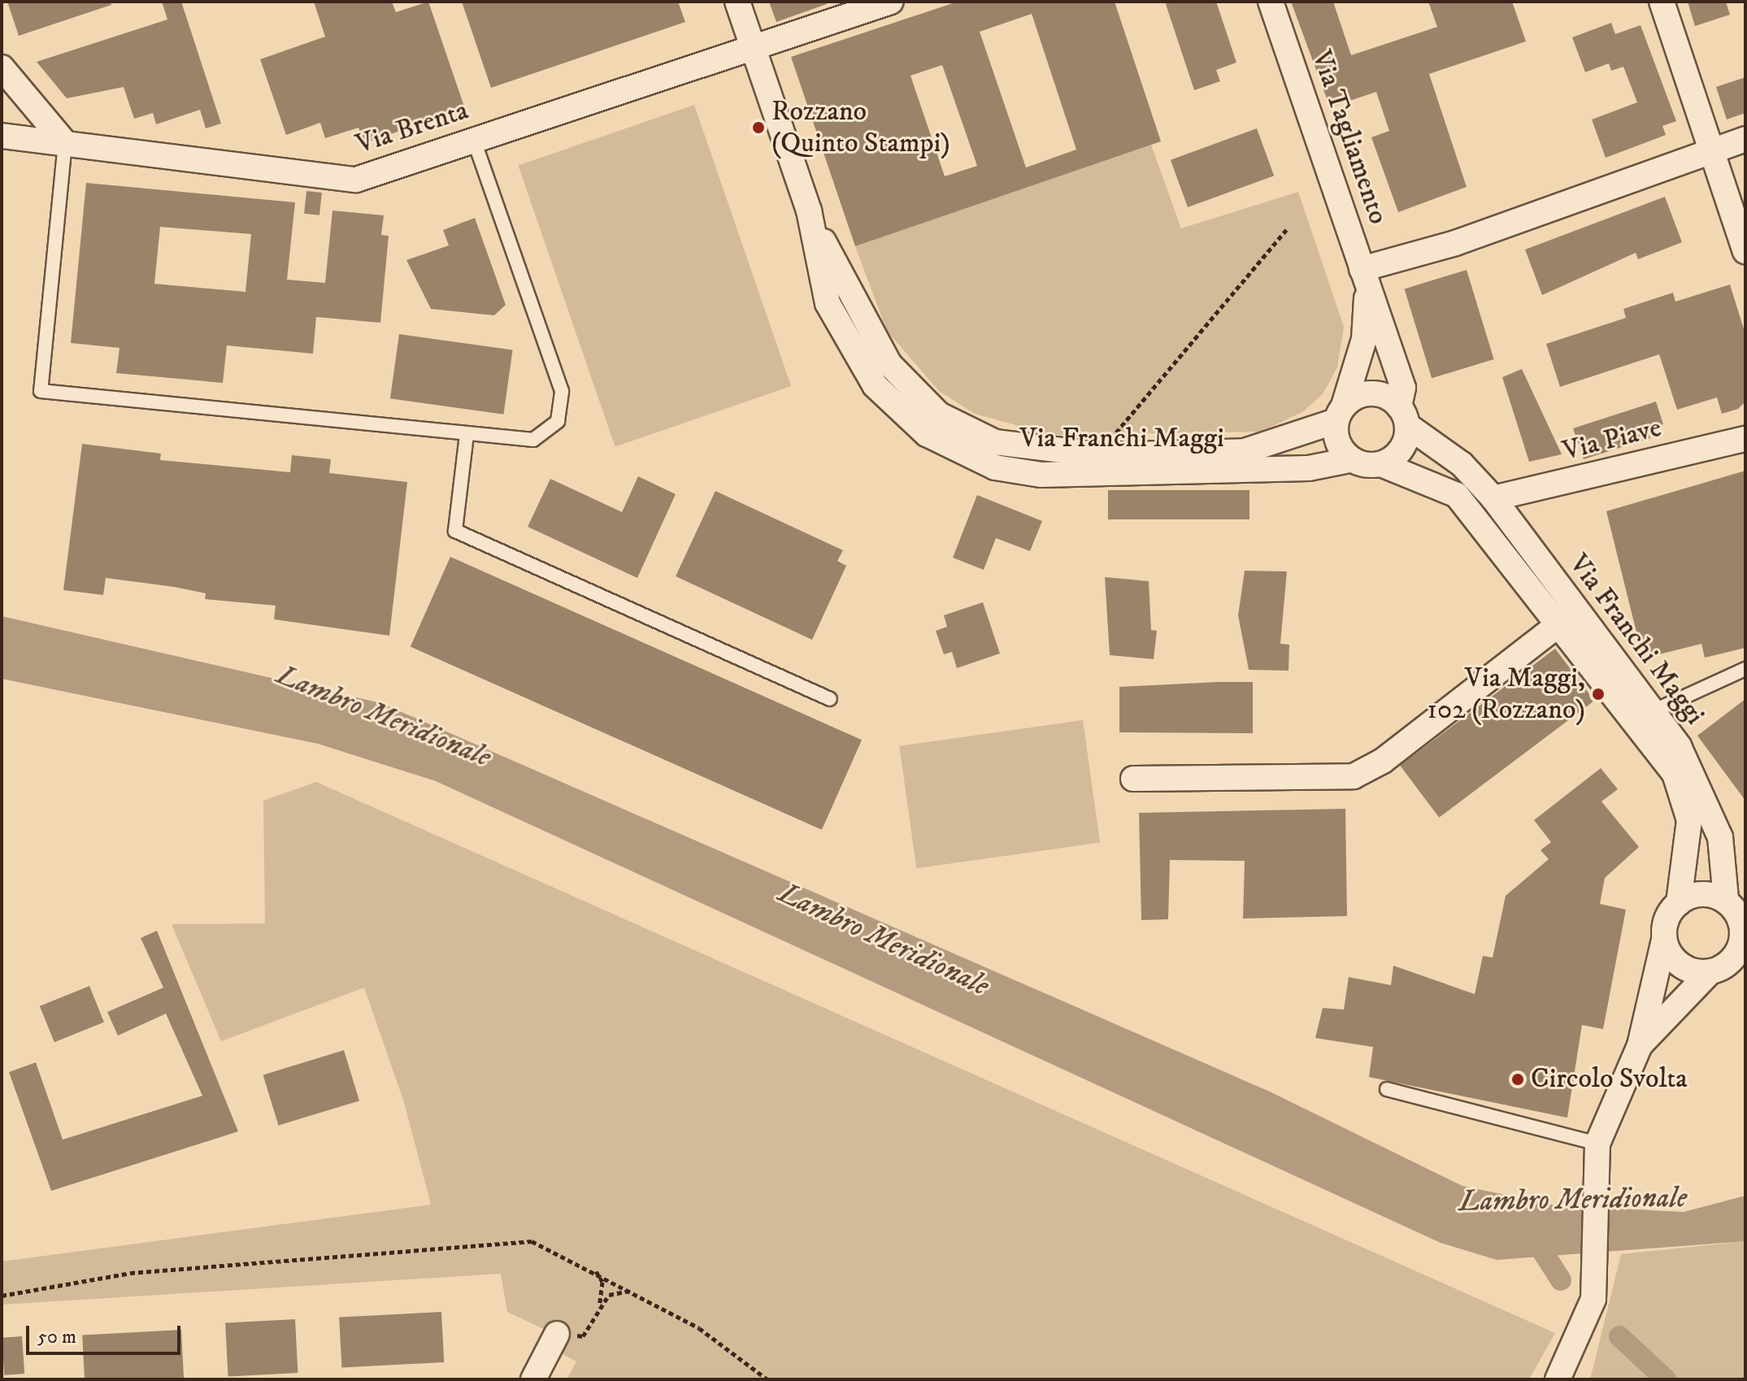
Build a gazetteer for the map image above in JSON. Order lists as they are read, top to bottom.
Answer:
{
  "streets": {
    "street": [
      "Via Brenta",
      "Via Tagliamento",
      "Via Franchi Maggi",
      "Via Piave"
    ]
  },
  "crossings": [
    ["Via Brenta", "Via Franchi Maggi"],
    ["Via Tagliamento", "Via Franchi Maggi"],
    ["Via Franchi Maggi", "Via Piave"]
  ],
  "water": ["Lambro Meridionale"],
  "places": ["Rozzano (Quinto Stampi)", "Via Maggi, 102 (Rozzano)", "Circolo Svolta"],
  "scale_bar": "50 m"
}
